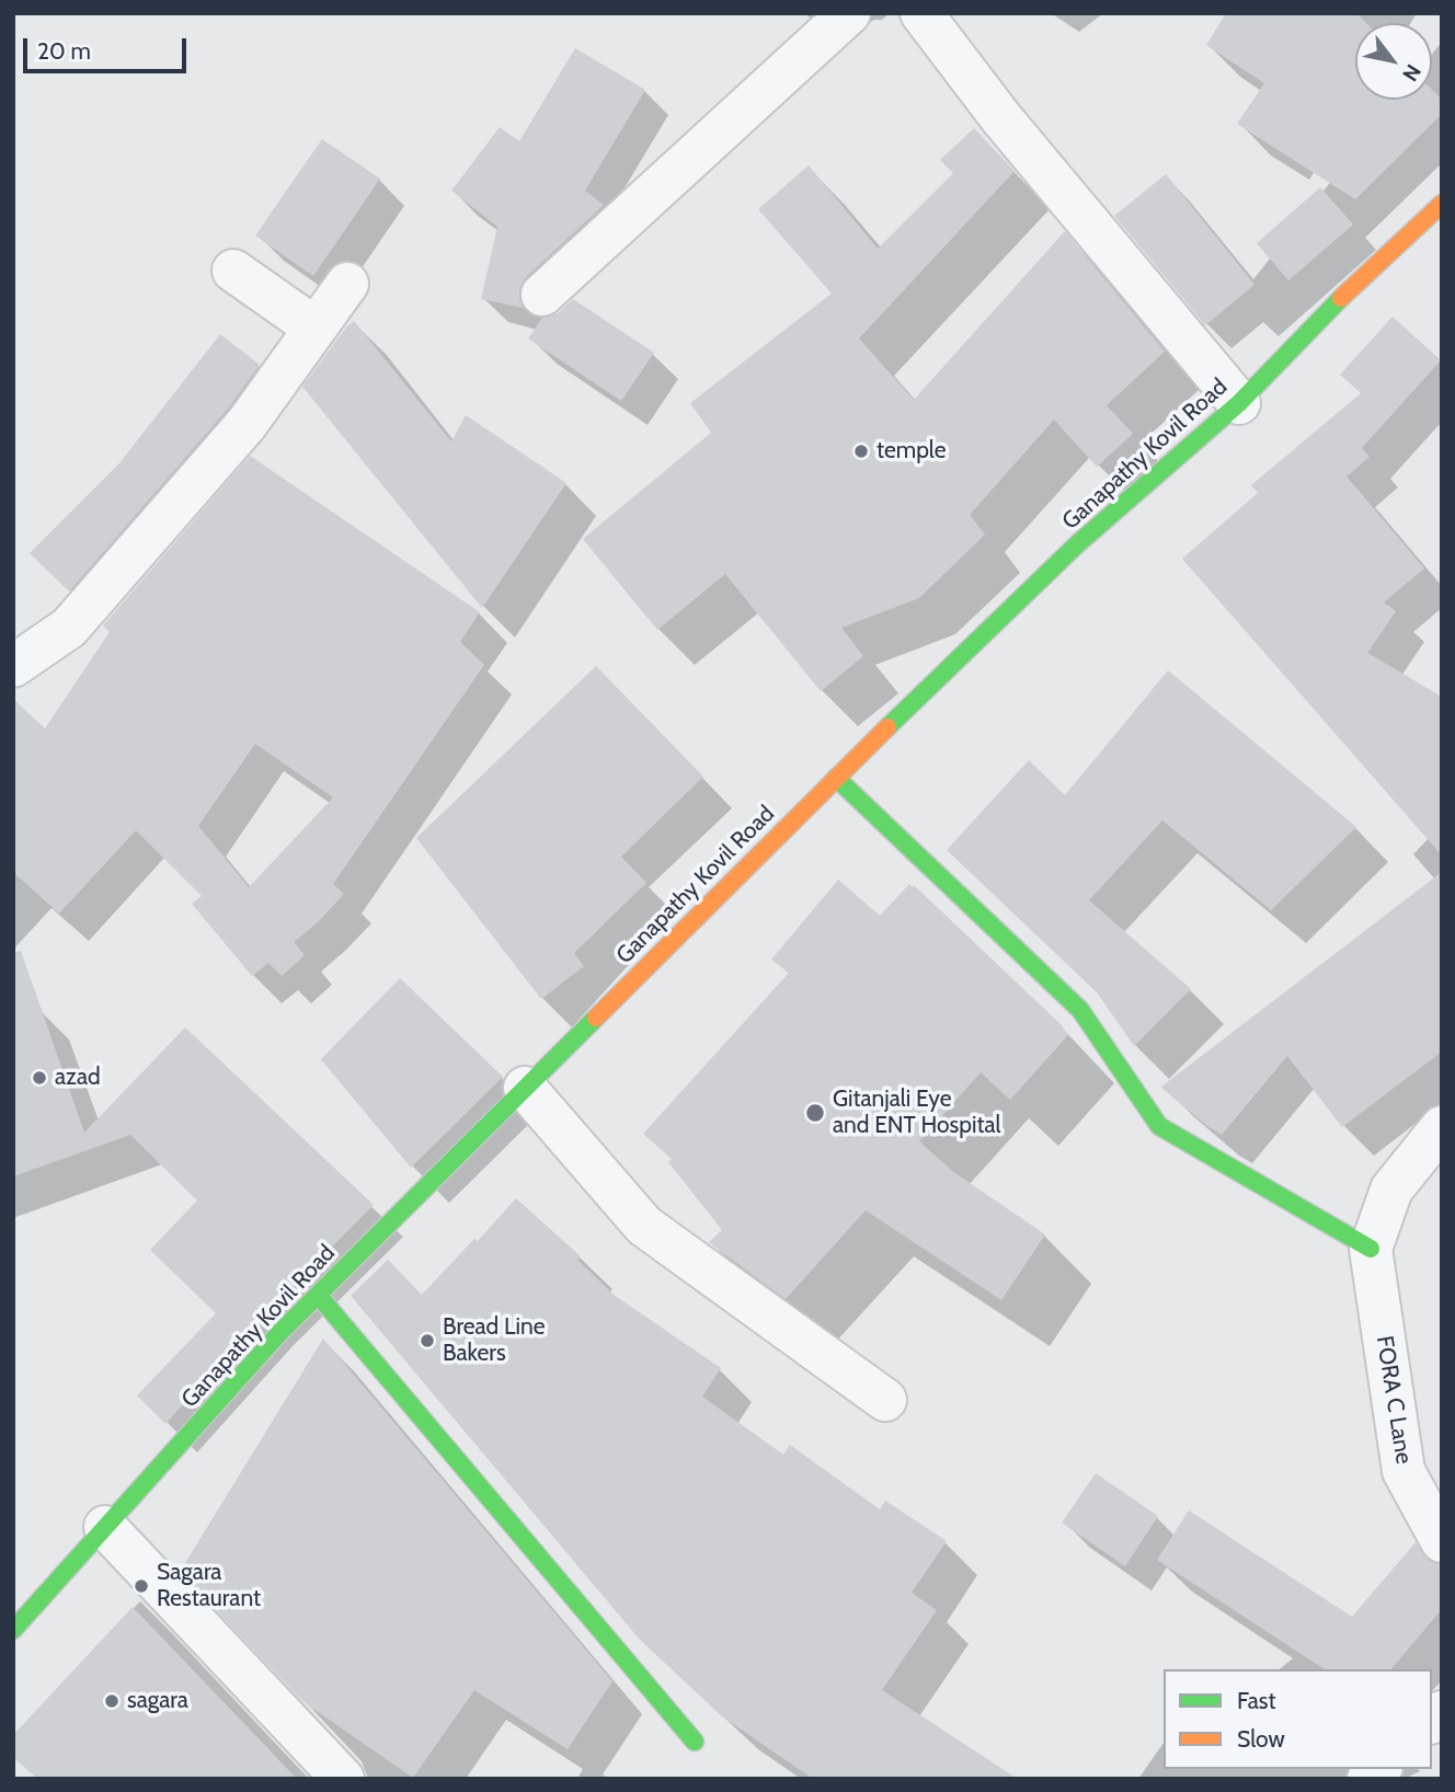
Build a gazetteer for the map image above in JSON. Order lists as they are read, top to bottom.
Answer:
{
  "streets": {
    "main road": ["Ganapathy Kovil Road"],
    "street": ["FORA C Lane"]
  },
  "places": [
    "temple",
    "azad",
    "Gitanjali Eye and ENT Hospital",
    "Bread Line Bakers",
    "Sagara Restaurant",
    "sagara"
  ],
  "legend": ["Fast", "Slow"],
  "scale_bar": "20 m",
  "north": "bottom right"
}
